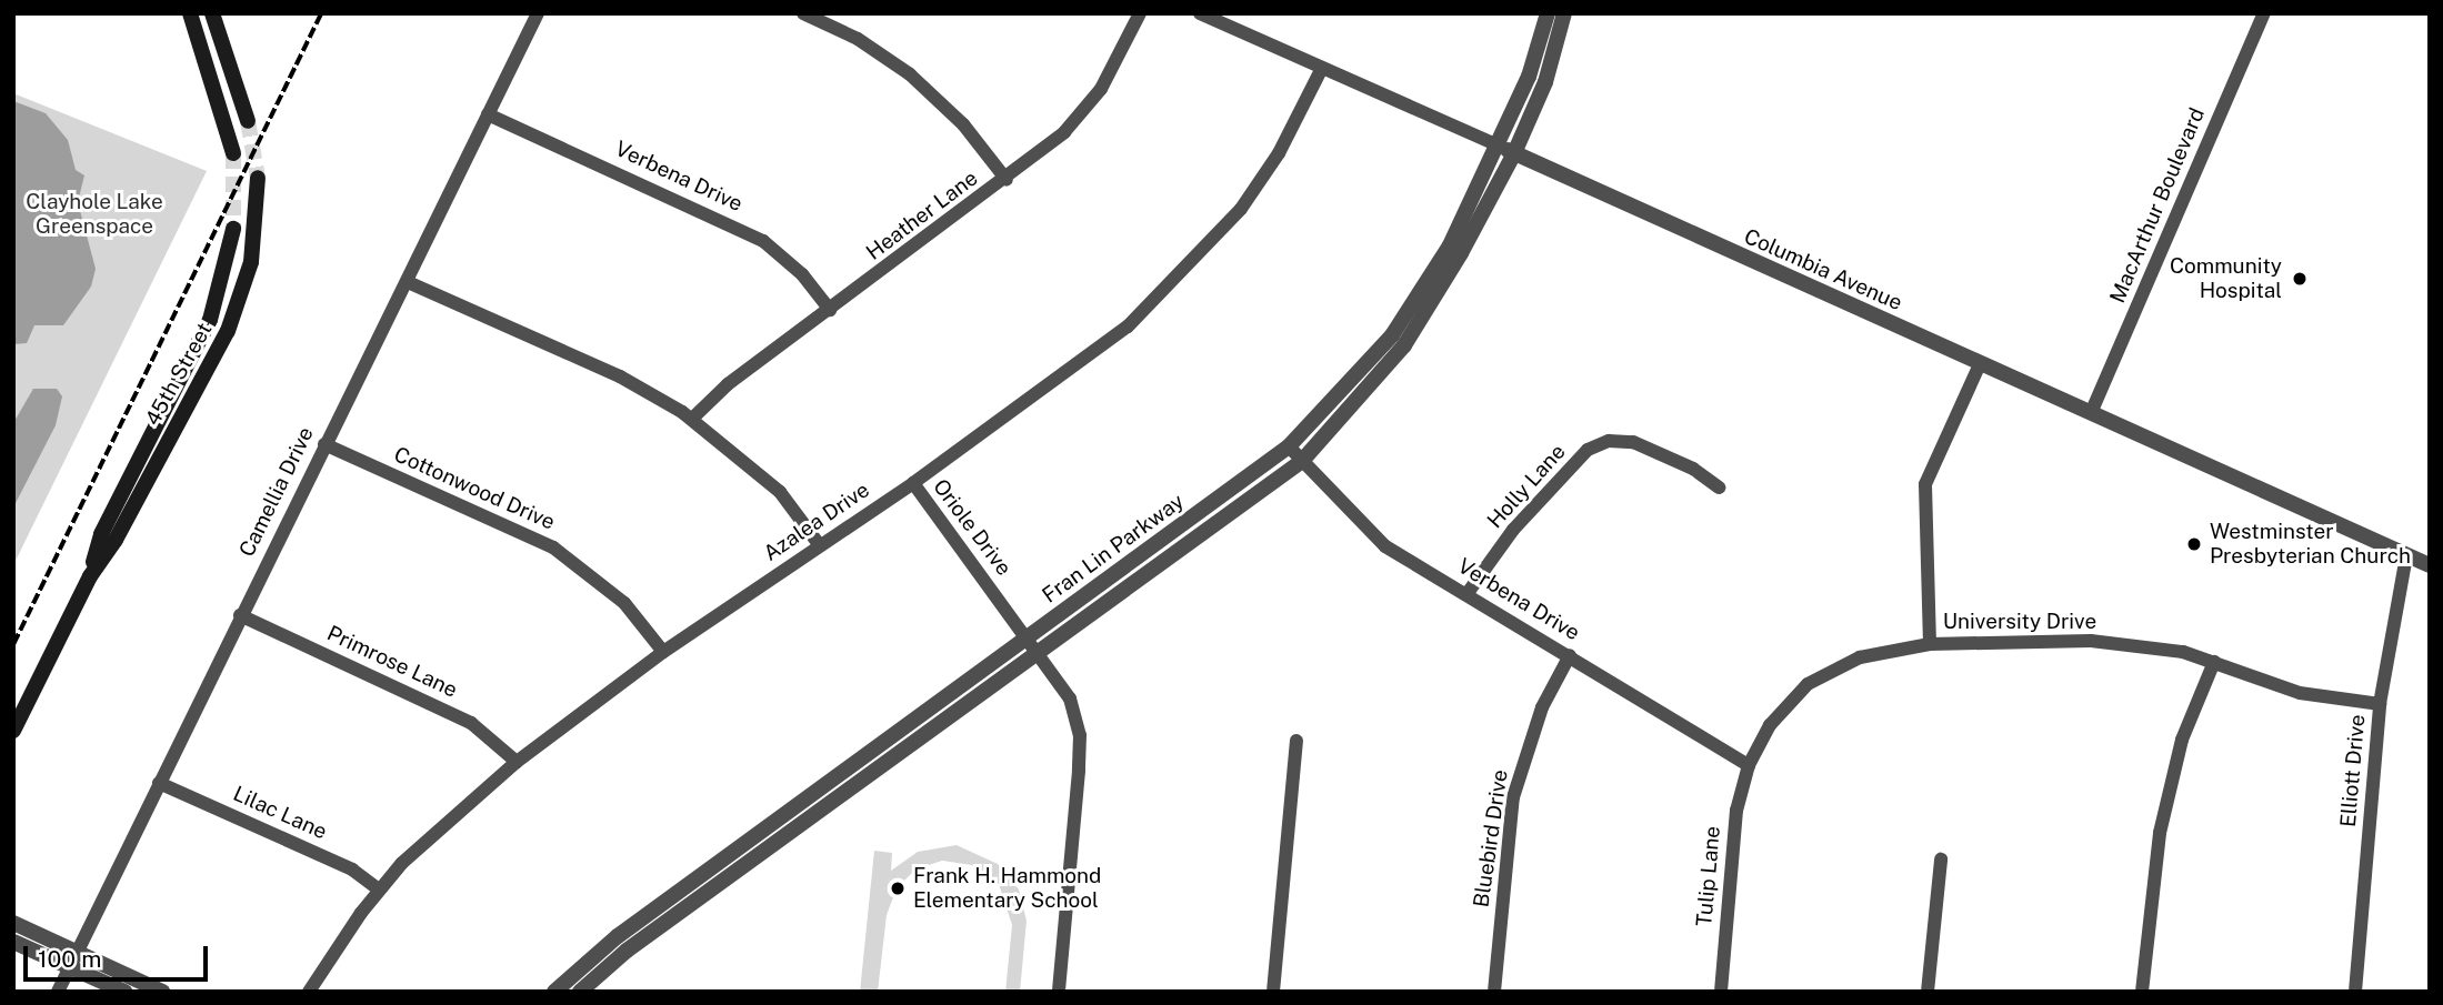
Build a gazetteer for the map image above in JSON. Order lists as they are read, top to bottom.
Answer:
{
  "streets": {
    "main road": ["45th Street"],
    "street": [
      "Verbena Drive",
      "MacArthur Boulevard",
      "Heather Lane",
      "Columbia Avenue",
      "Holly Lane",
      "Cottonwood Drive",
      "Camellia Drive",
      "Azalea Drive",
      "Oriole Drive",
      "Fran Lin Parkway",
      "University Drive",
      "Primrose Lane",
      "Elliott Drive",
      "Lilac Lane",
      "Bluebird Drive",
      "Tulip Lane"
    ]
  },
  "crossings": [
    ["Verbena Drive", "Heather Lane"],
    ["Verbena Drive", "Holly Lane"],
    ["Verbena Drive", "Camellia Drive"],
    ["Verbena Drive", "Fran Lin Parkway"],
    ["Verbena Drive", "University Drive"],
    ["Verbena Drive", "Bluebird Drive"],
    ["Verbena Drive", "Tulip Lane"],
    ["MacArthur Boulevard", "Columbia Avenue"],
    ["Columbia Avenue", "Azalea Drive"],
    ["Columbia Avenue", "Fran Lin Parkway"],
    ["Columbia Avenue", "Elliott Drive"],
    ["Cottonwood Drive", "Camellia Drive"],
    ["Cottonwood Drive", "Azalea Drive"],
    ["Camellia Drive", "Primrose Lane"],
    ["Camellia Drive", "Lilac Lane"],
    ["Azalea Drive", "Oriole Drive"],
    ["Azalea Drive", "Primrose Lane"],
    ["Azalea Drive", "Lilac Lane"],
    ["Oriole Drive", "Fran Lin Parkway"],
    ["University Drive", "Elliott Drive"],
    ["University Drive", "Tulip Lane"]
  ],
  "parks": ["Clayhole Lake Greenspace"],
  "places": ["Community Hospital", "Westminster Presbyterian Church", "Frank H. Hammond Elementary School"],
  "scale_bar": "100 m"
}
